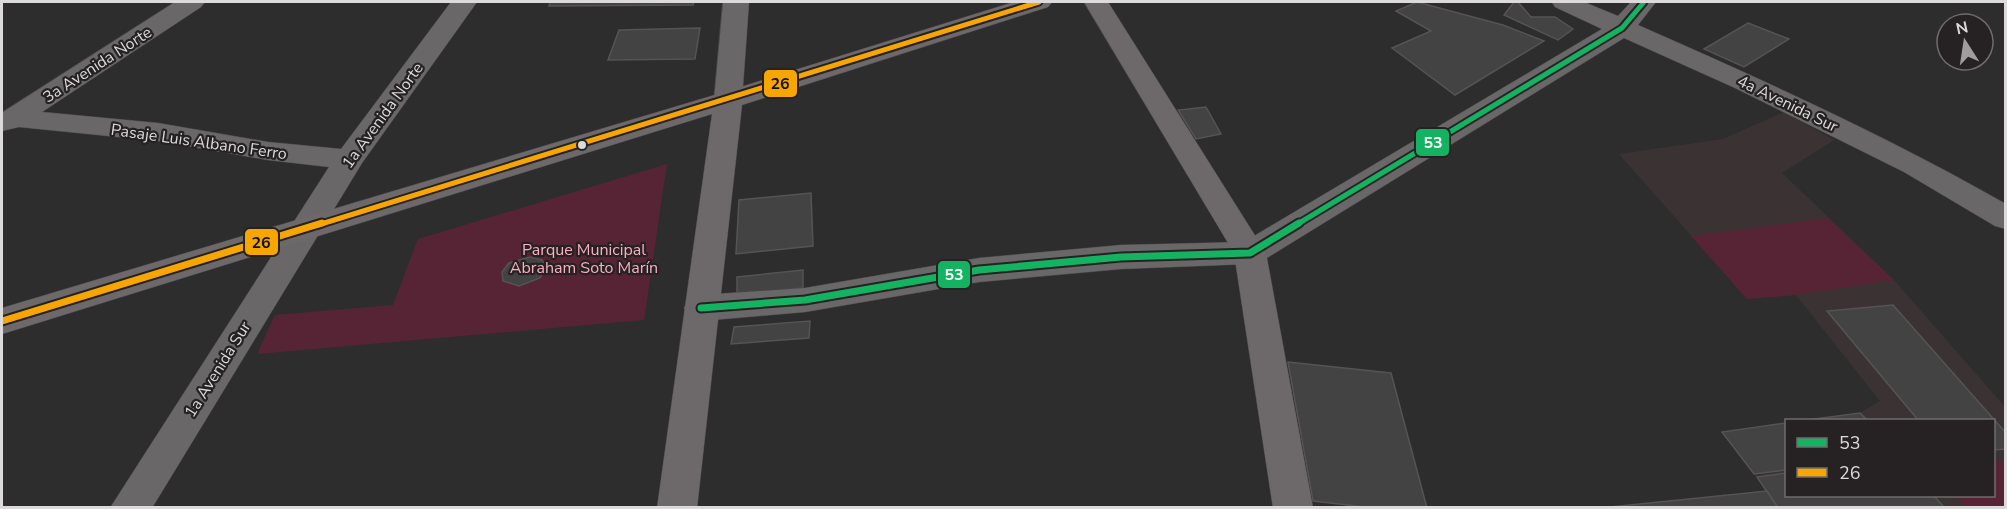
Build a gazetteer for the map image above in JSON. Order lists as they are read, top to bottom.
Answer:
{
  "streets": {
    "street": [
      "3a Avenida Norte",
      "4a Avenida Sur",
      "1a Avenida Norte",
      "Pasaje Luis Albano Ferro",
      "1a Avenida Sur"
    ]
  },
  "crossings": [
    ["3a Avenida Norte", "Pasaje Luis Albano Ferro"],
    ["1a Avenida Norte", "Pasaje Luis Albano Ferro"],
    ["1a Avenida Norte", "1a Avenida Sur"]
  ],
  "parks": ["Parque Municipal Abraham Soto Marín"],
  "lines": ["transit line 53", "transit line 26"],
  "legend": ["53", "26"],
  "north": "top"
}
